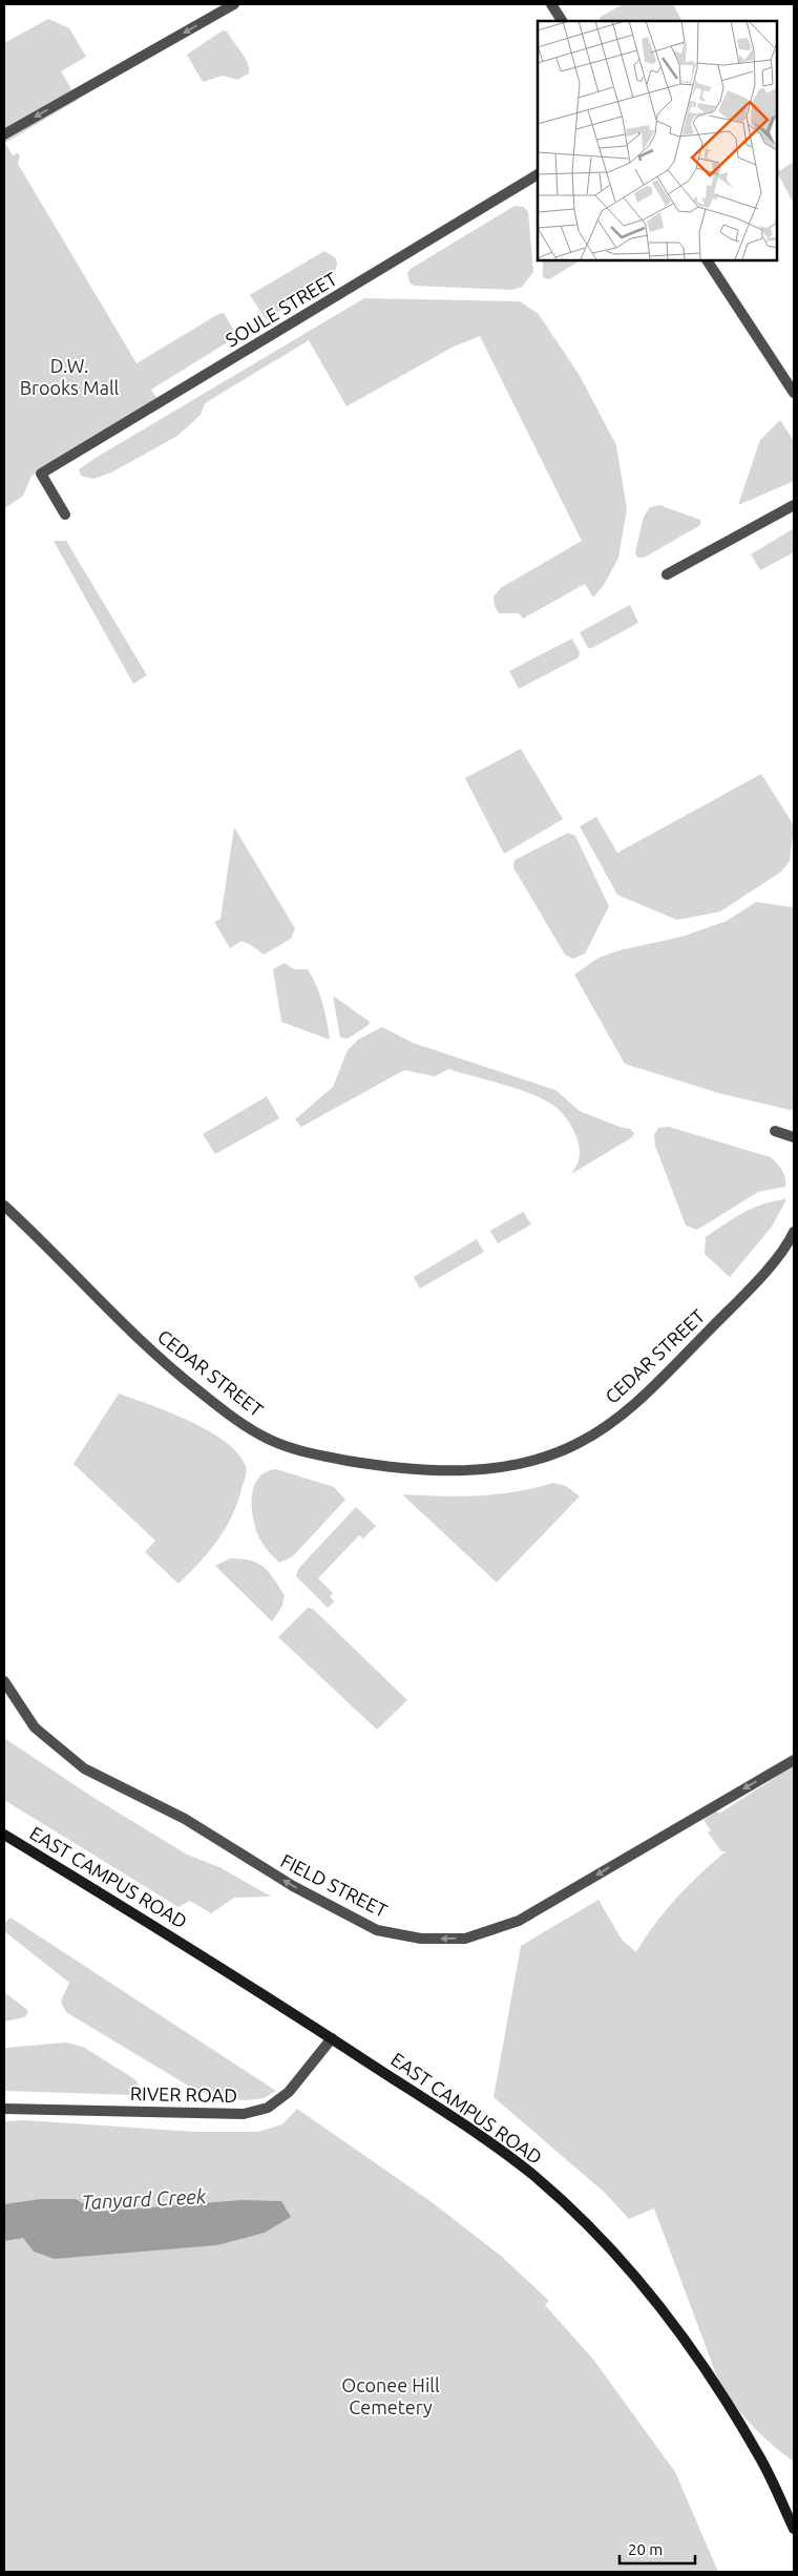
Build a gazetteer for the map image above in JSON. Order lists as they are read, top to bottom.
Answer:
{
  "streets": {
    "main road": ["EAST CAMPUS ROAD"],
    "street": [
      "SOULE STREET",
      "CEDAR STREET",
      "FIELD STREET",
      "RIVER ROAD"
    ]
  },
  "crossings": [
    ["EAST CAMPUS ROAD", "RIVER ROAD"]
  ],
  "one_way": ["FIELD STREET"],
  "water": ["Tanyard Creek"],
  "parks": ["D.W. Brooks Mall", "Oconee Hill Cemetery"],
  "scale_bar": "20 m"
}
